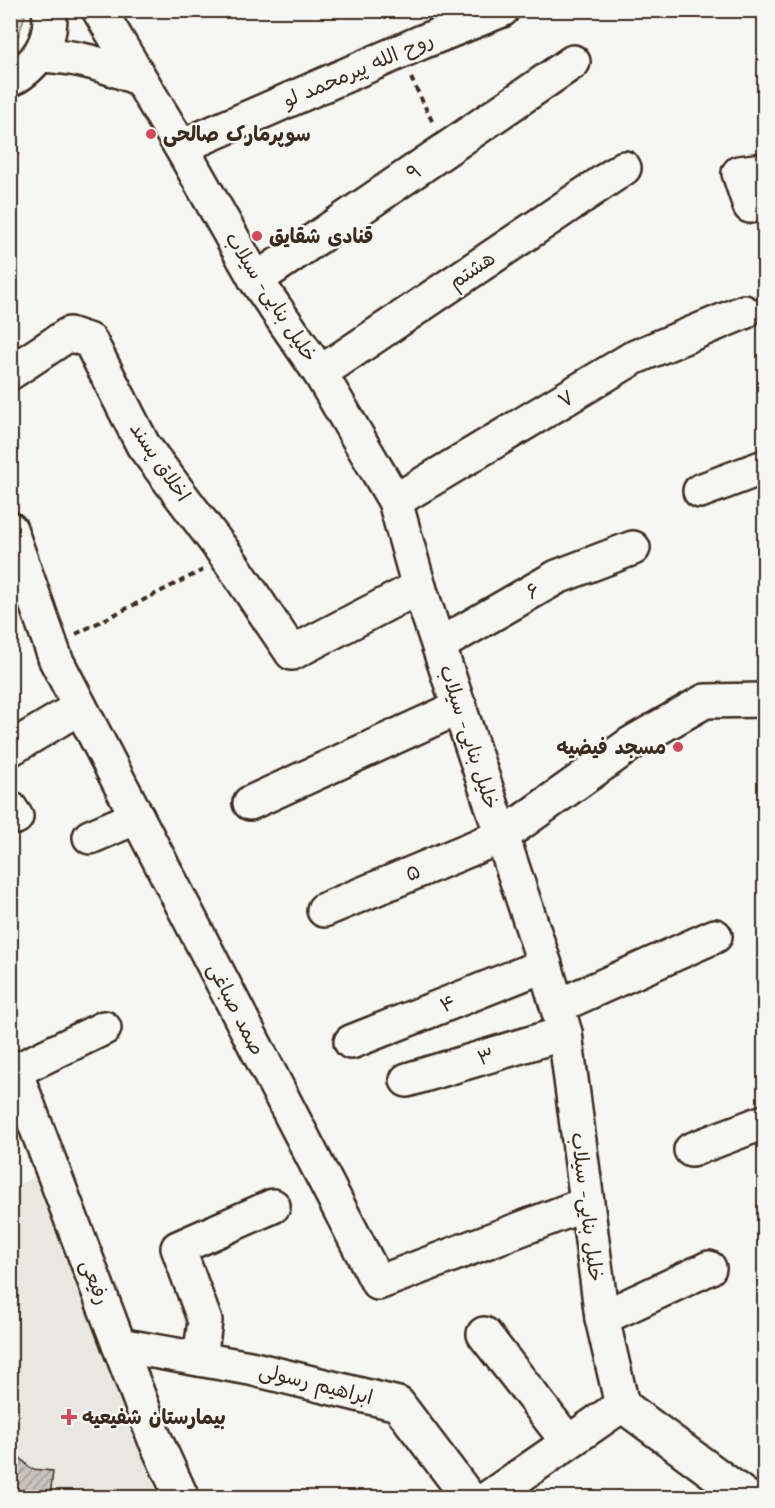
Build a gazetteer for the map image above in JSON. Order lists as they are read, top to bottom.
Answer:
{
  "streets": {
    "street": [
      "روح الله پیرمحمد لو",
      "۹",
      "هشتم",
      "خلیل بنایی- سیلاب",
      "۷",
      "اخلاق پسند",
      "۶",
      "۵",
      "۴",
      "صمد صباغی",
      "۳",
      "رفیعی",
      "ابراهیم رسولی"
    ]
  },
  "crossings": [
    ["روح الله پیرمحمد لو", "خلیل بنایی- سیلاب"],
    ["۹", "خلیل بنایی- سیلاب"],
    ["هشتم", "خلیل بنایی- سیلاب"],
    ["خلیل بنایی- سیلاب", "۷"],
    ["خلیل بنایی- سیلاب", "اخلاق پسند"],
    ["خلیل بنایی- سیلاب", "۶"],
    ["خلیل بنایی- سیلاب", "۵"],
    ["خلیل بنایی- سیلاب", "۴"],
    ["خلیل بنایی- سیلاب", "صمد صباغی"],
    ["خلیل بنایی- سیلاب", "۳"],
    ["رفیعی", "ابراهیم رسولی"]
  ],
  "places": {
    "other": ["سوپرمارک صالحی", "قنادی شقایق", "مسجد فیضیه"],
    "health": ["بیمارستان شفیعیه"]
  }
}
